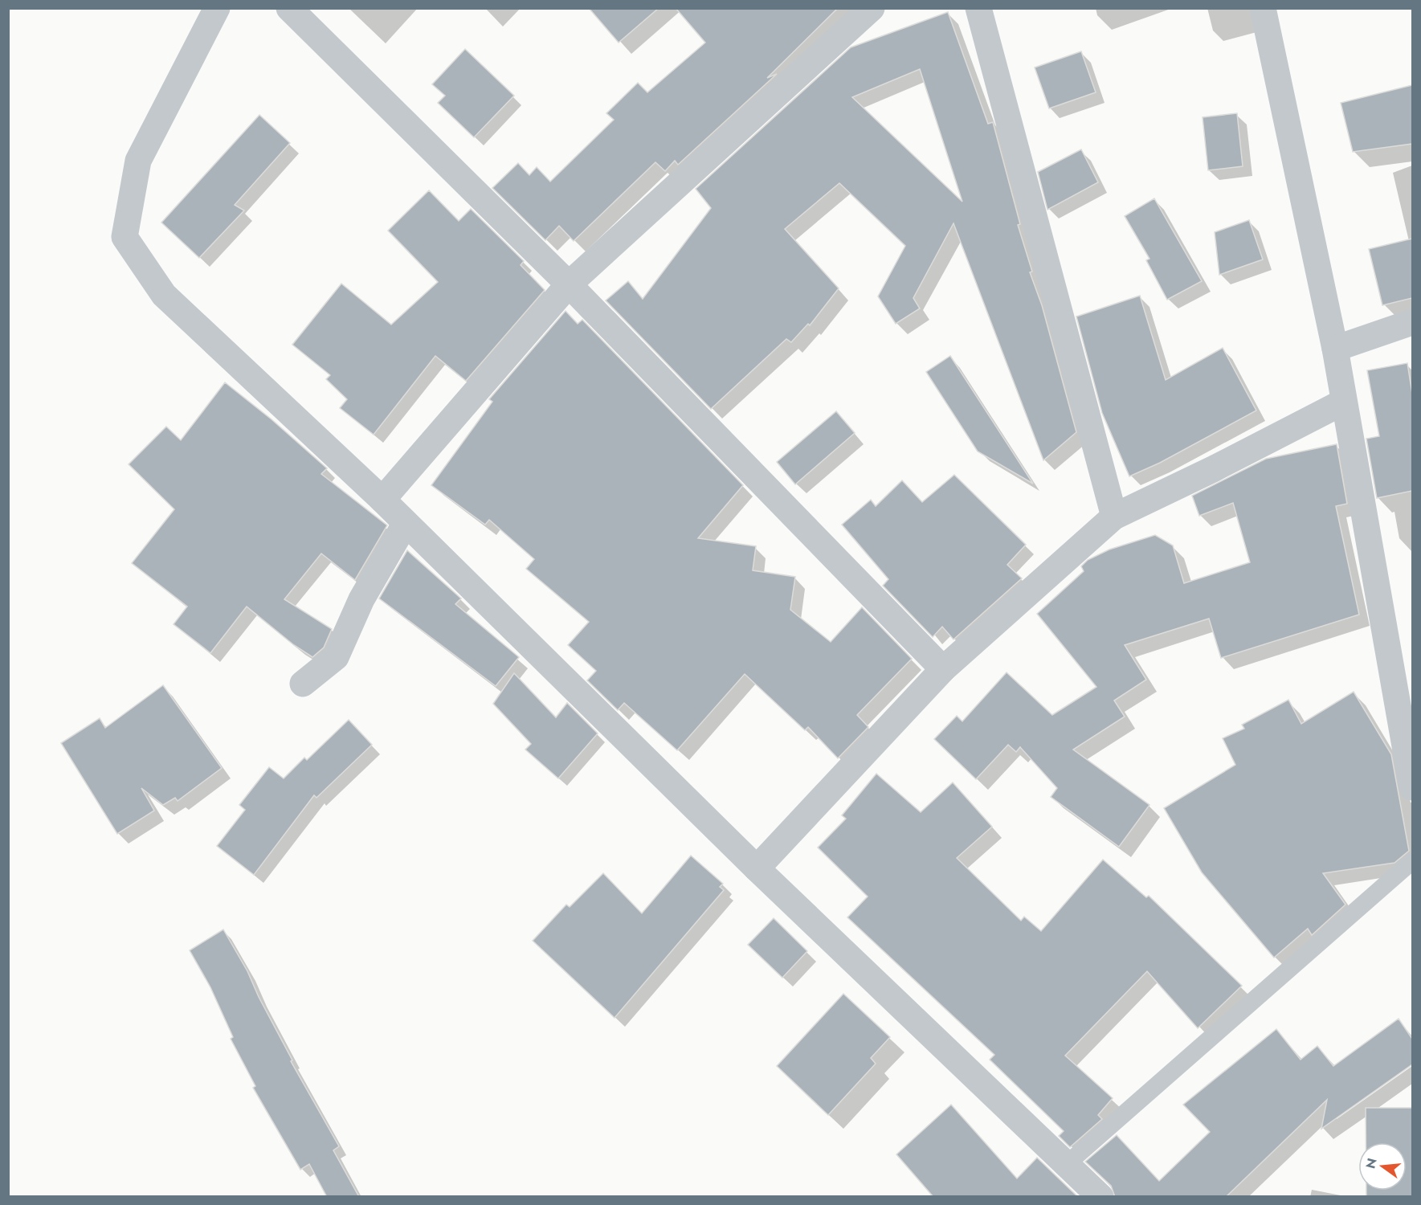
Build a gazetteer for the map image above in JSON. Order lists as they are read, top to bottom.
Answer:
{
  "north": "left"
}
